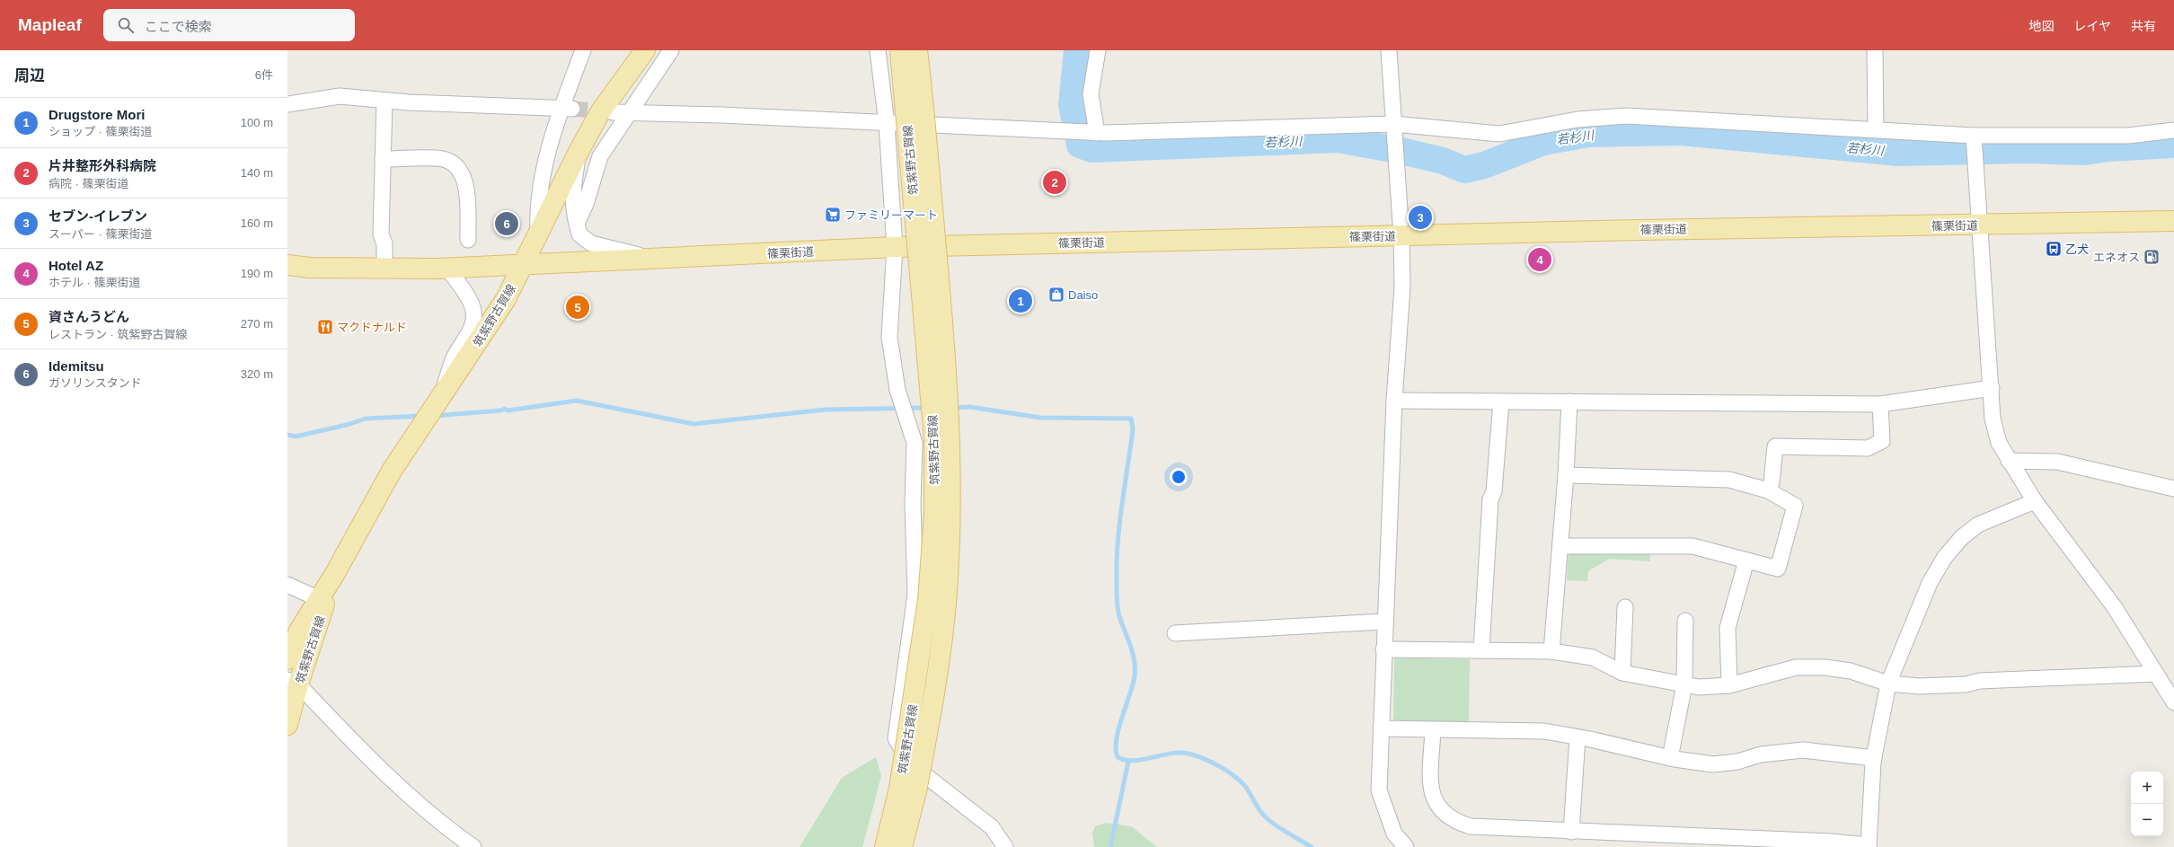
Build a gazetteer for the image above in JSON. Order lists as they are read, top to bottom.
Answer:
{
  "streets": {
    "main road": ["筑紫野古賀線", "篠栗街道"]
  },
  "crossings": [
    ["筑紫野古賀線", "篠栗街道"]
  ],
  "water": ["若杉川"],
  "places": {
    "supermarket": ["ファミリーマート"],
    "bus stop": ["乙犬"],
    "fuel station": ["エネオス"],
    "shop": ["Daiso"],
    "restaurant": ["マクドナルド"]
  },
  "page": {
    "header": "Mapleaf",
    "search": "ここで検索",
    "nav": ["地図", "レイヤ", "共有"],
    "heading": ["周辺", "6件"],
    "list": [
      {
        "mark": "1",
        "name": "Drugstore Mori",
        "note": "ショップ · 篠栗街道",
        "value": "100 m"
      },
      {
        "mark": "2",
        "name": "片井整形外科病院",
        "note": "病院 · 篠栗街道",
        "value": "140 m"
      },
      {
        "mark": "3",
        "name": "セブン-イレブン",
        "note": "スーパー · 篠栗街道",
        "value": "160 m"
      },
      {
        "mark": "4",
        "name": "Hotel AZ",
        "note": "ホテル · 篠栗街道",
        "value": "190 m"
      },
      {
        "mark": "5",
        "name": "資さんうどん",
        "note": "レストラン · 筑紫野古賀線",
        "value": "270 m"
      },
      {
        "mark": "6",
        "name": "Idemitsu",
        "note": "ガソリンスタンド",
        "value": "320 m"
      }
    ],
    "pins": [
      "2",
      "3",
      "6",
      "4",
      "1",
      "5"
    ],
    "map_buttons": ["+", "−"]
  }
}
